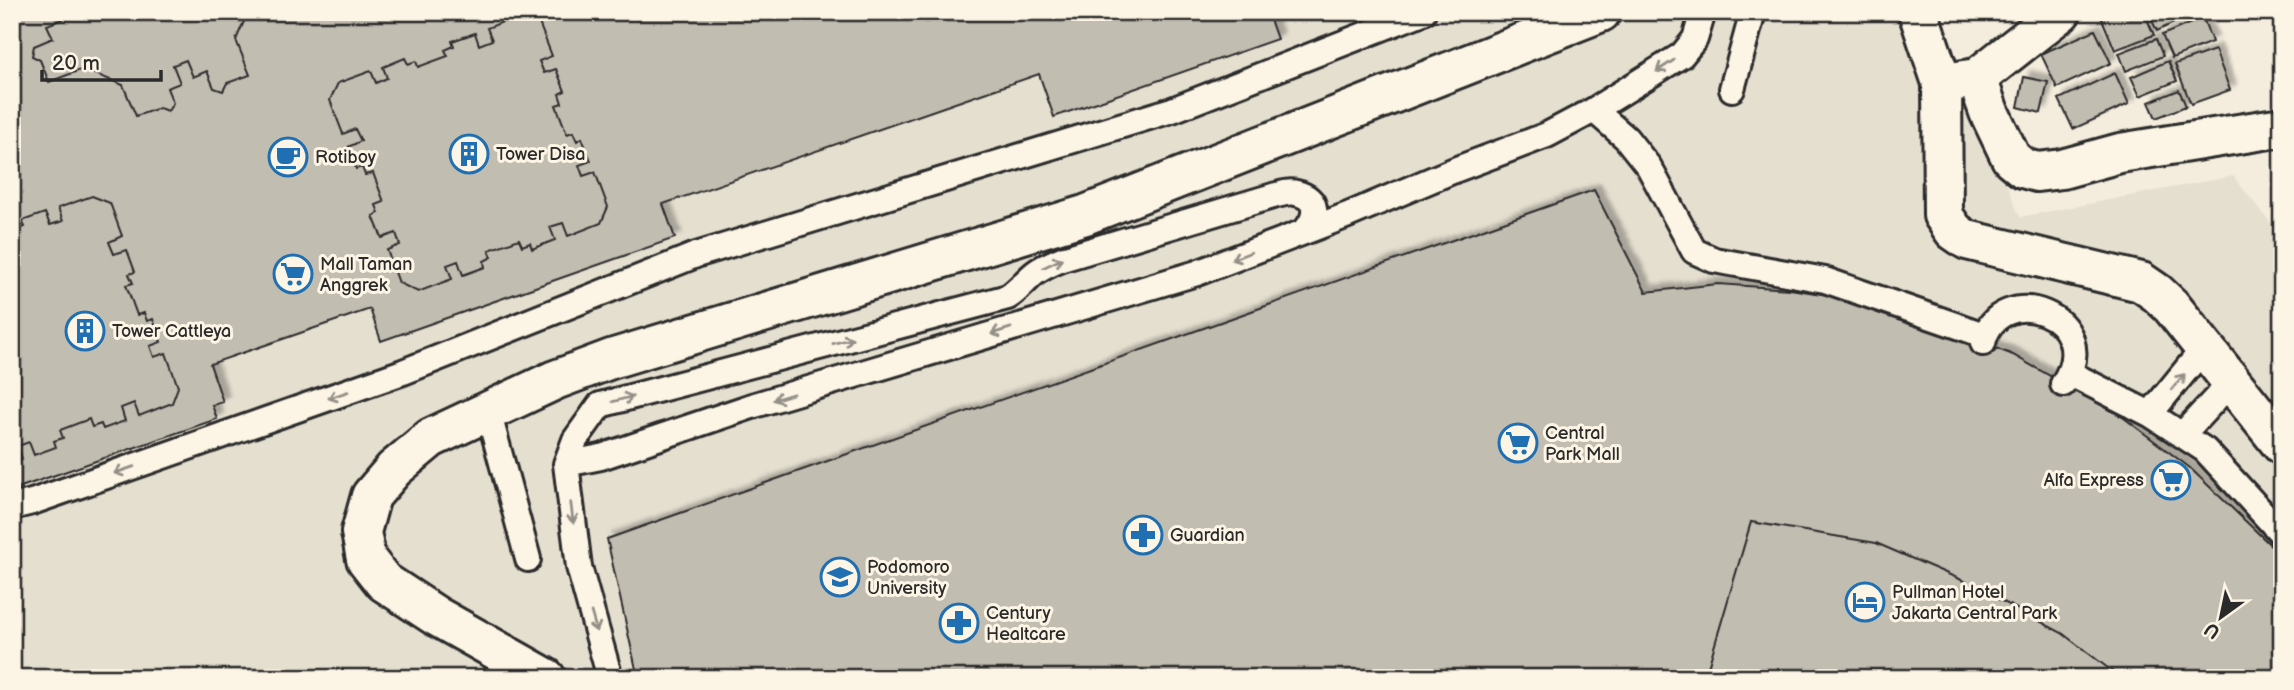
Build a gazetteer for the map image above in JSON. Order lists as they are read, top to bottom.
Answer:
{
  "places": {
    "building": ["Tower Disa", "Tower Cattleya"],
    "cafe": ["Rotiboy"],
    "supermarket": ["Mall Taman Anggrek", "Central Park Mall", "Alfa Express"],
    "pharmacy": ["Guardian", "Century Healtcare"],
    "school or university": ["Podomoro University"],
    "hotel": ["Pullman Hotel Jakarta Central Park"]
  },
  "scale_bar": "20 m",
  "north": "bottom left"
}
